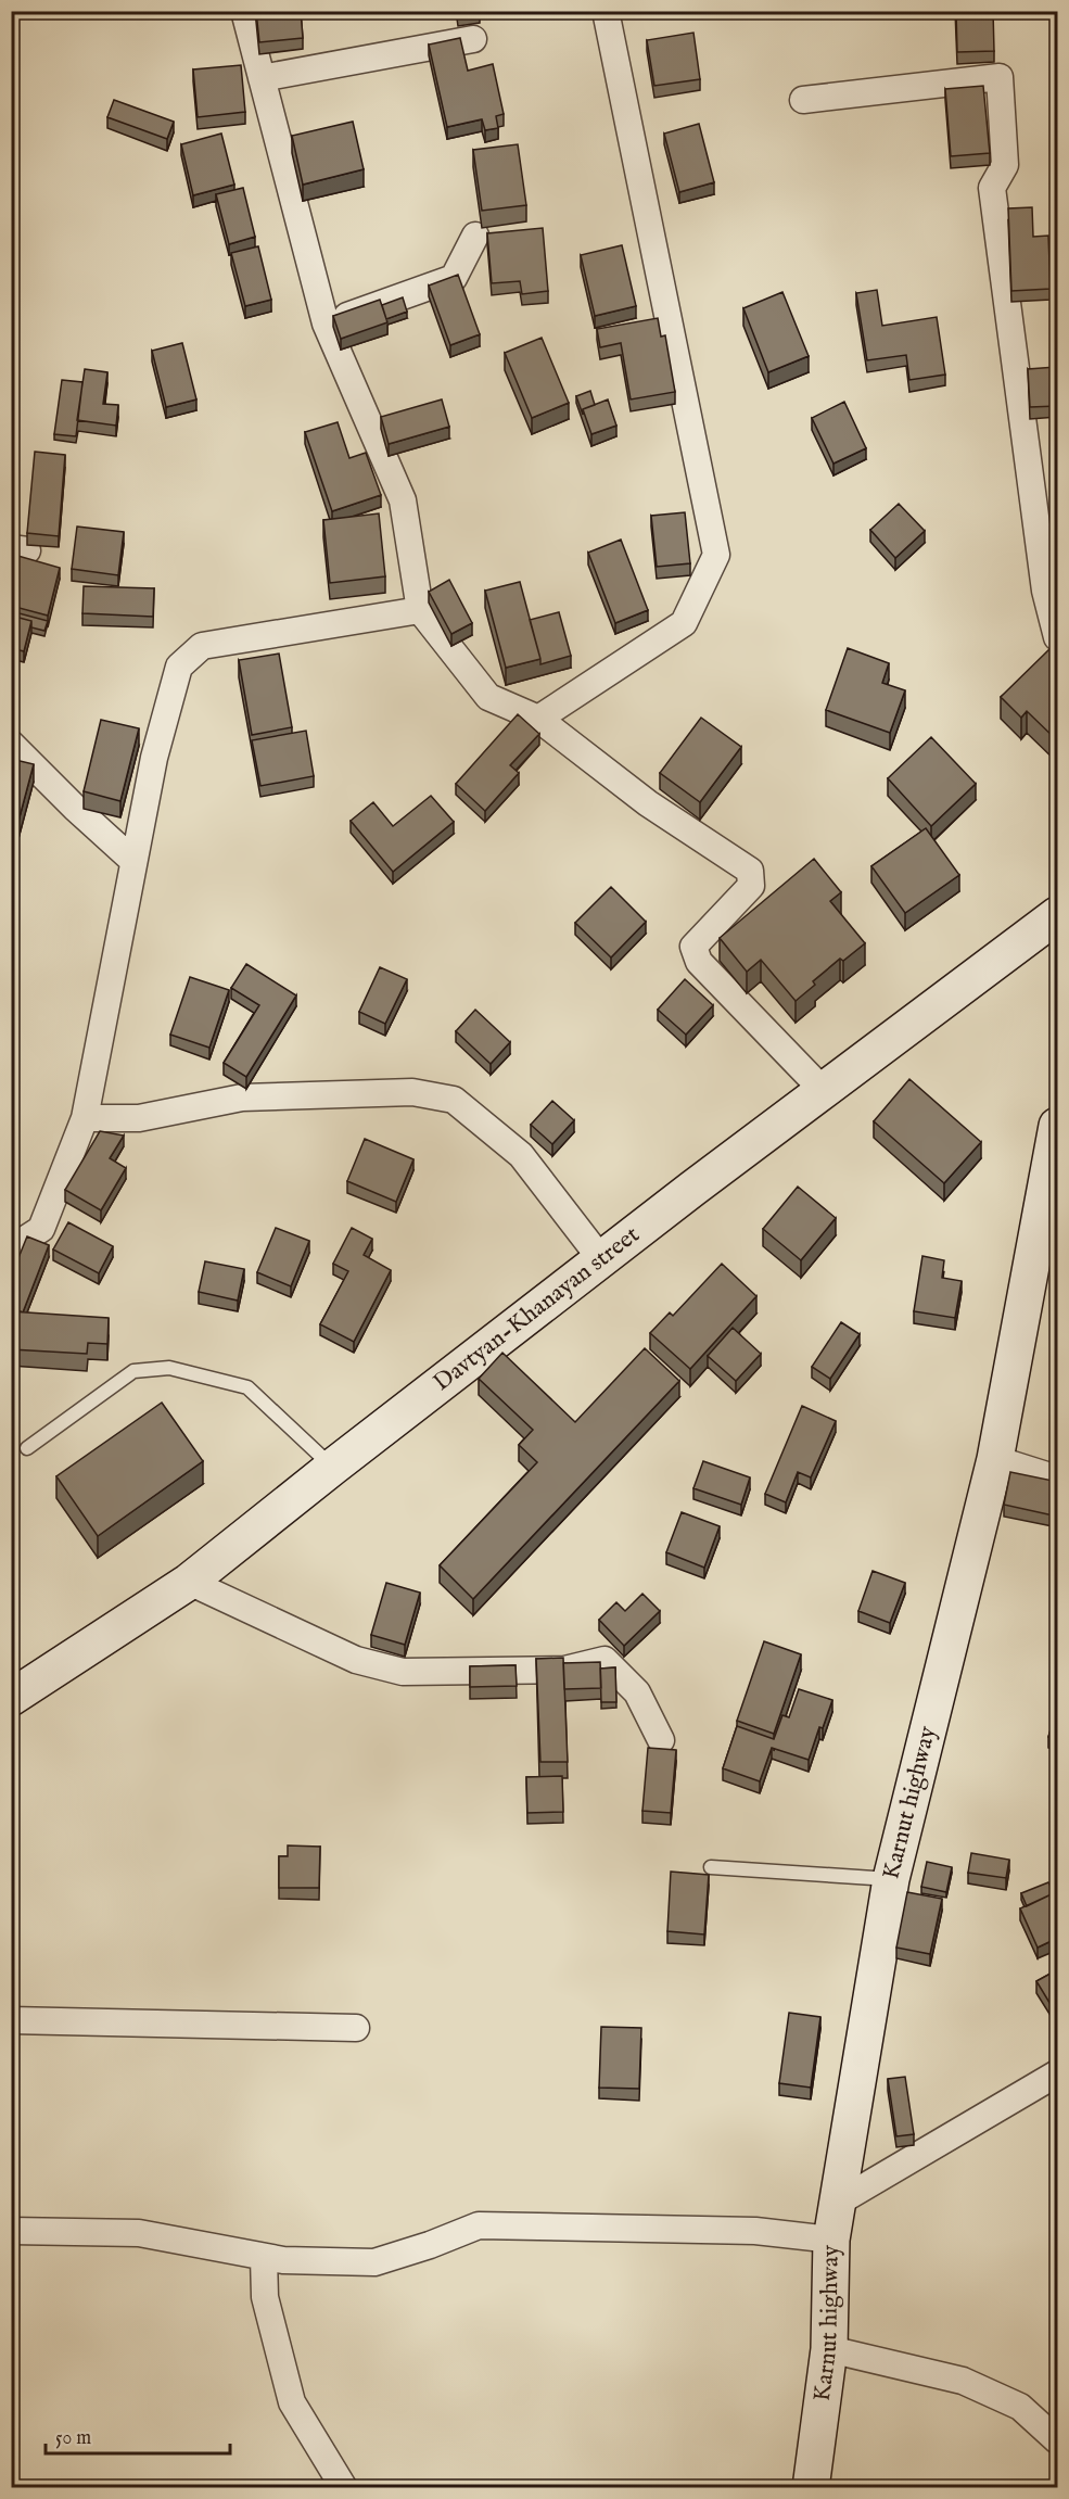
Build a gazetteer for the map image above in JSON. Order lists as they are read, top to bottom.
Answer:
{
  "streets": {
    "main road": ["Davtyan-Khanayan street", "Karnut highway"]
  },
  "scale_bar": "50 m"
}
